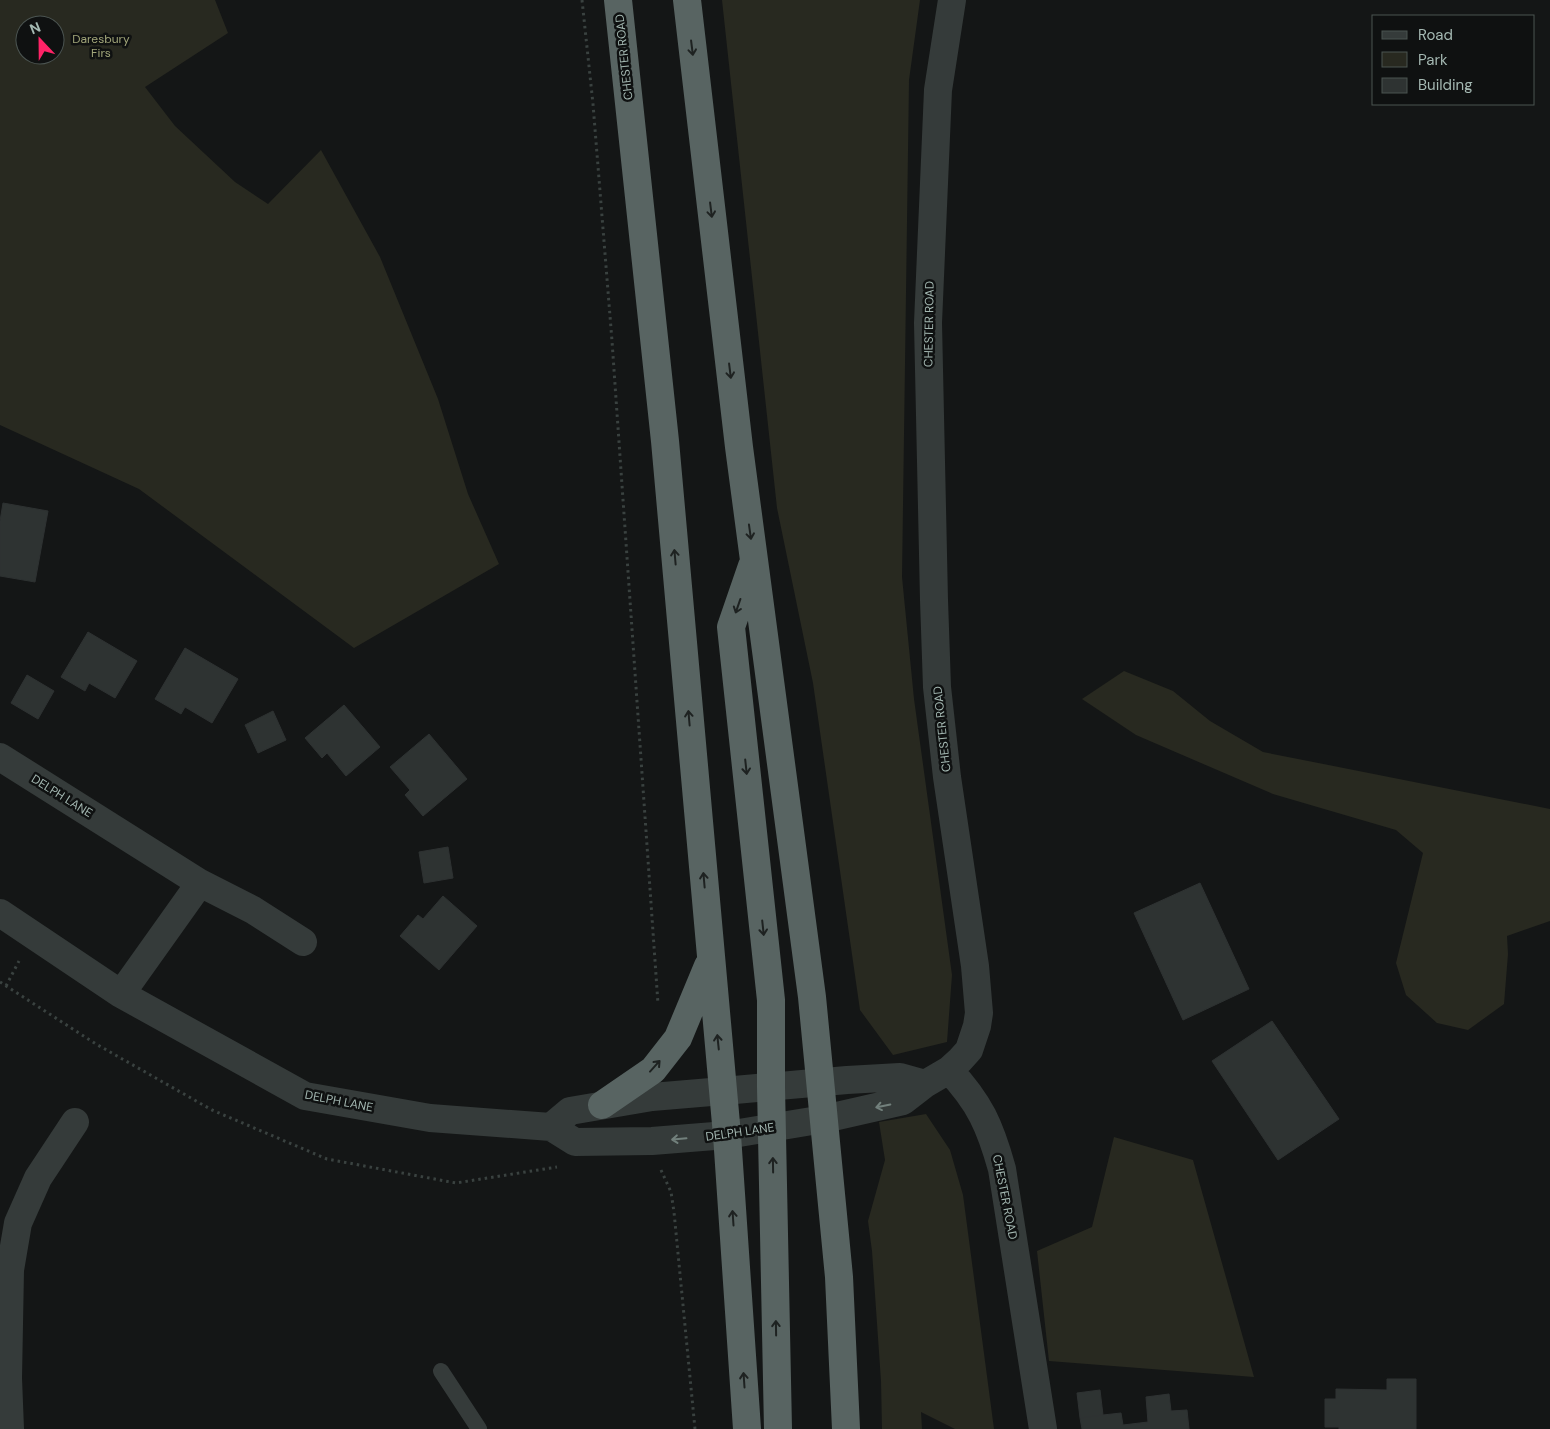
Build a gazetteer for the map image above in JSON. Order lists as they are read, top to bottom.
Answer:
{
  "streets": {
    "highway": ["CHESTER ROAD"],
    "street": ["DELPH LANE"]
  },
  "crossings": [
    ["CHESTER ROAD", "DELPH LANE"]
  ],
  "parks": ["Daresbury Firs"],
  "legend": ["Road", "Park", "Building"],
  "north": "top"
}
